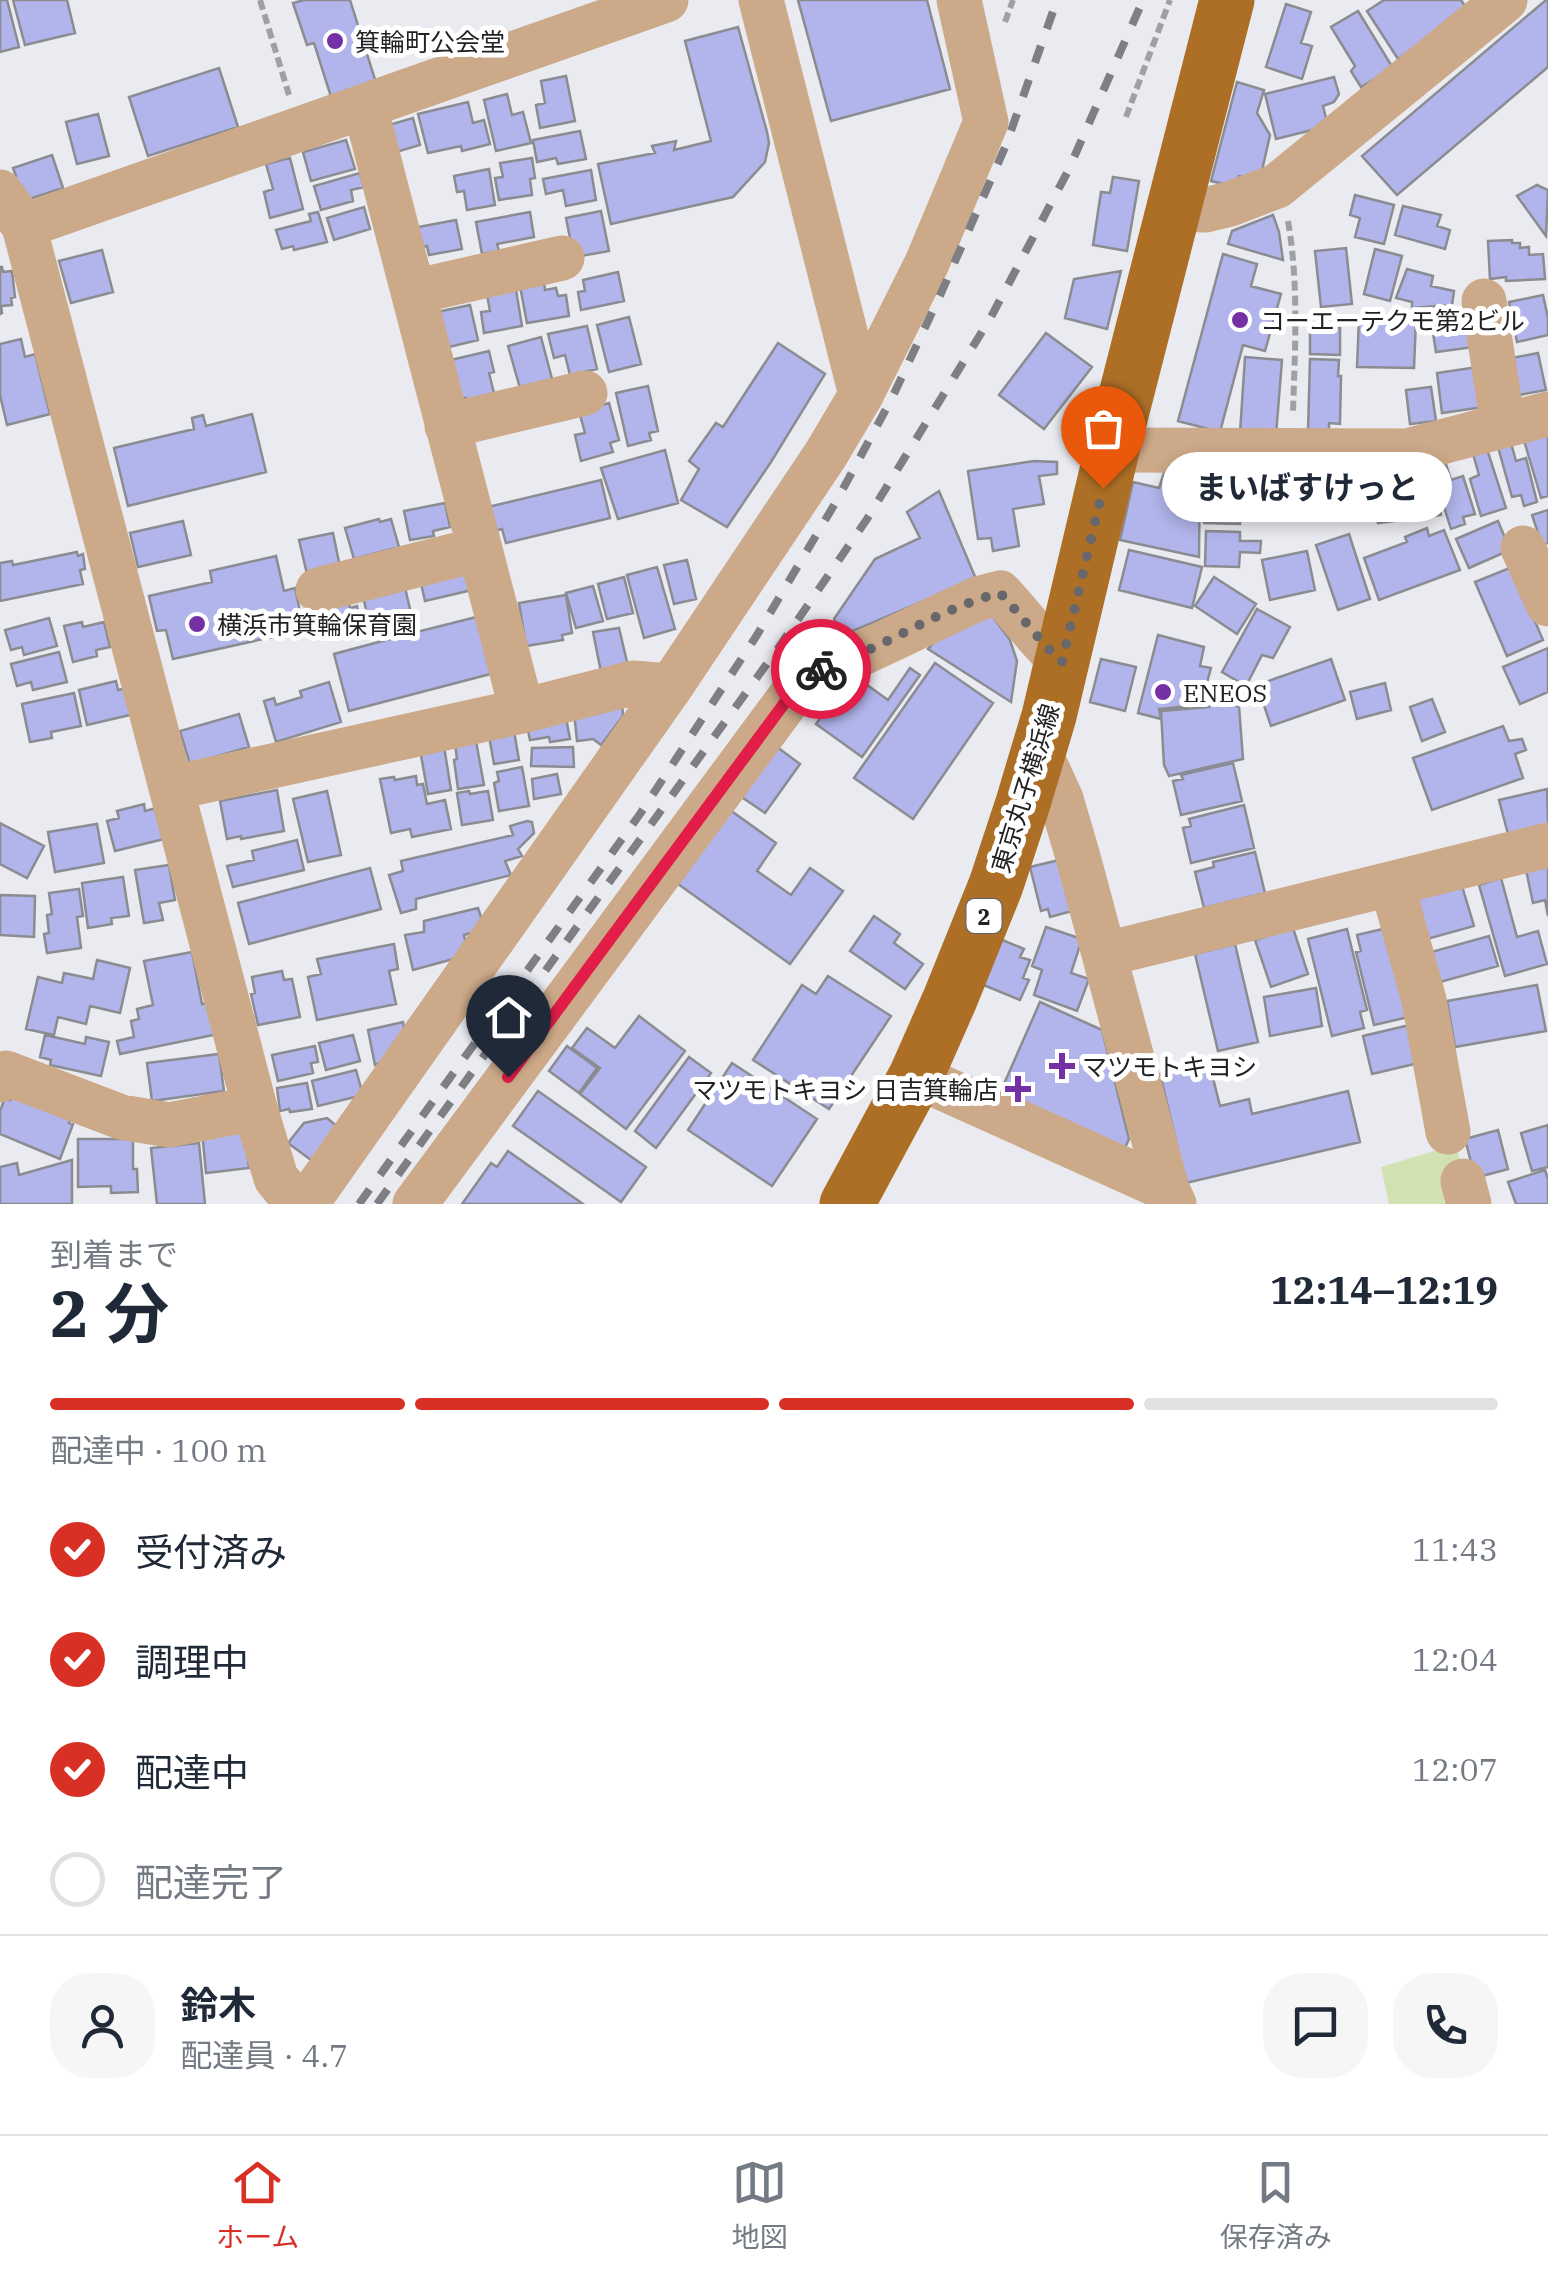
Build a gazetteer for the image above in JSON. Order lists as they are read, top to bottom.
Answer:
{
  "streets": {
    "main road": ["東京丸子横浜線", "2"]
  },
  "places": {
    "other": [
      "箕輪町公会堂",
      "コーエーテクモ第2ビル",
      "まいばすけっと",
      "横浜市箕輪保育園",
      "ENEOS"
    ],
    "health": ["マツモトキヨシ", "マツモトキヨシ 日吉箕輪店"]
  },
  "page": {
    "bubble": "まいばすけっと",
    "heading": ["2 分", "到着まで", "12:14–12:19"],
    "panel": ["鈴木", "配達員 · 4.7"],
    "bar": "配達中 · 100 m",
    "list": [
      ["受付済み", "11:43"],
      ["調理中", "12:04"],
      ["配達中", "12:07"],
      "配達完了"
    ],
    "tabs": ["ホーム", "地図", "保存済み"]
  }
}
